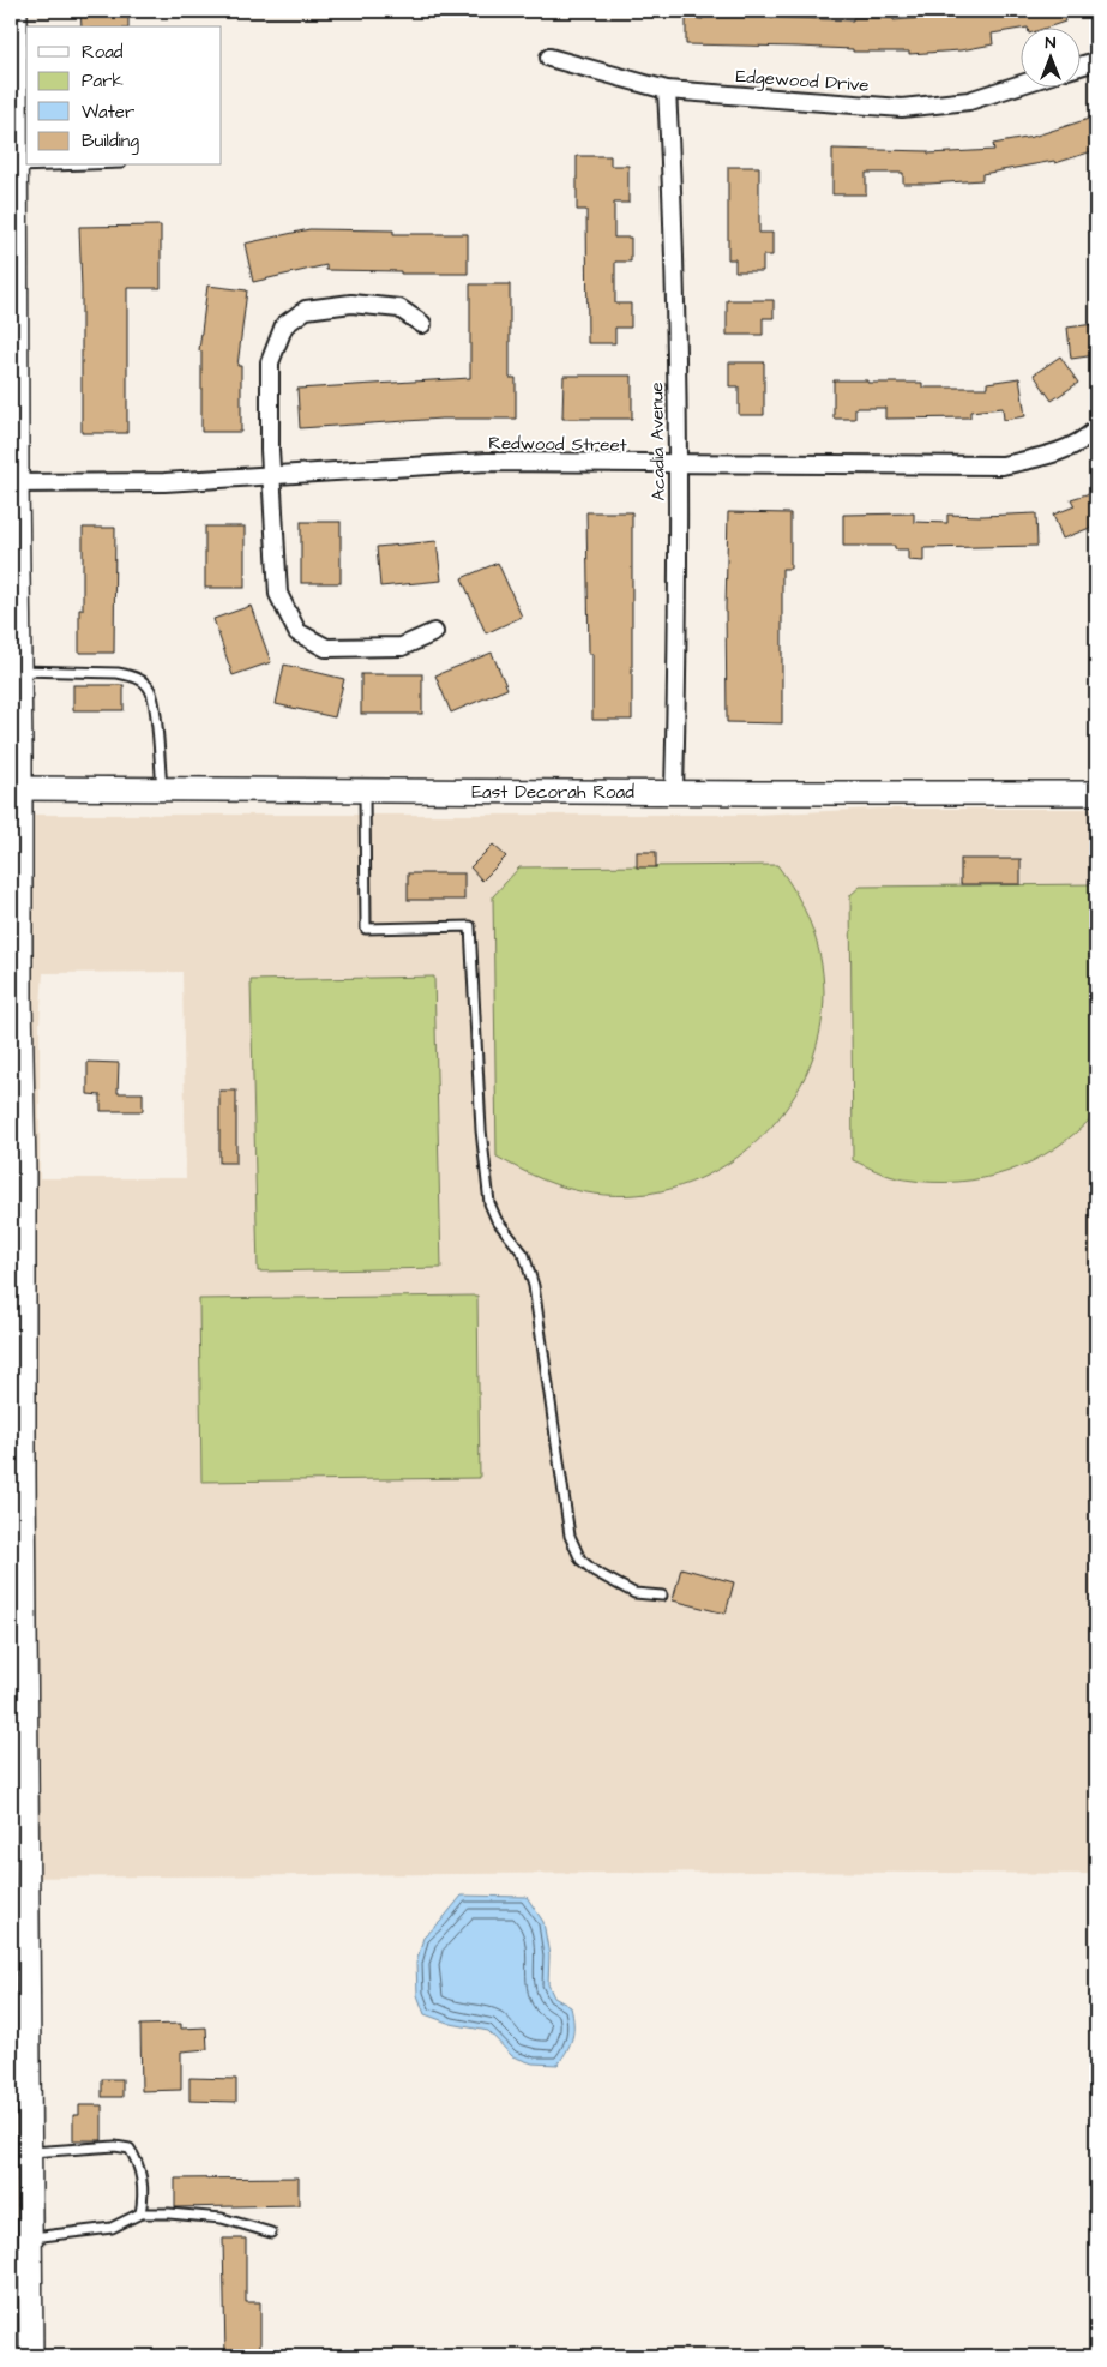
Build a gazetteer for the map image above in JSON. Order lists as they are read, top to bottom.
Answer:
{
  "streets": {
    "street": [
      "Edgewood Drive",
      "Acadia Avenue",
      "Redwood Street",
      "East Decorah Road"
    ]
  },
  "crossings": [
    ["Edgewood Drive", "Acadia Avenue"],
    ["Acadia Avenue", "Redwood Street"],
    ["Acadia Avenue", "East Decorah Road"]
  ],
  "legend": [
    "Road",
    "Park",
    "Water",
    "Building"
  ],
  "north": "top"
}
